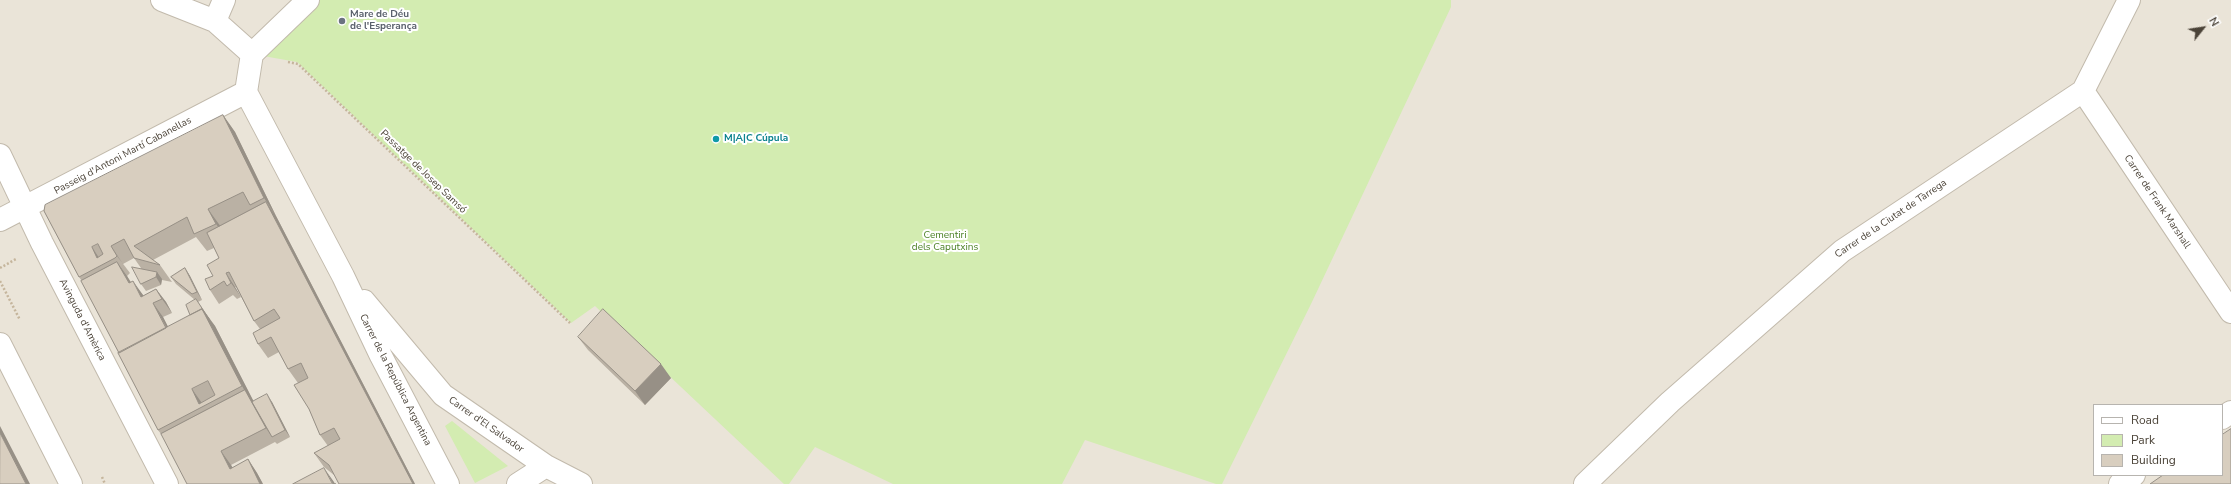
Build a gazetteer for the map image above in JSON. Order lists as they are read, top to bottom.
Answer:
{
  "streets": {
    "street": [
      "Passeig d'Antoni Martí Cabanellas",
      "Carrer de Frank Marshall",
      "Carrer de la Ciutat de Tàrrega",
      "Avinguda d'Amèrica",
      "Carrer de la República Argentina",
      "Carrer d'El Salvador"
    ],
    "path": ["Passatge de Josep Samsó"]
  },
  "crossings": [
    ["Passeig d'Antoni Martí Cabanellas", "Avinguda d'Amèrica"],
    ["Carrer de Frank Marshall", "Carrer de la Ciutat de Tàrrega"],
    ["Carrer de la República Argentina", "Carrer d'El Salvador"]
  ],
  "parks": ["Cementiri dels Caputxins"],
  "places": ["Mare de Déu de l'Esperança", "M|A|C Cúpula"],
  "legend": ["Road", "Park", "Building"],
  "north": "top right"
}
